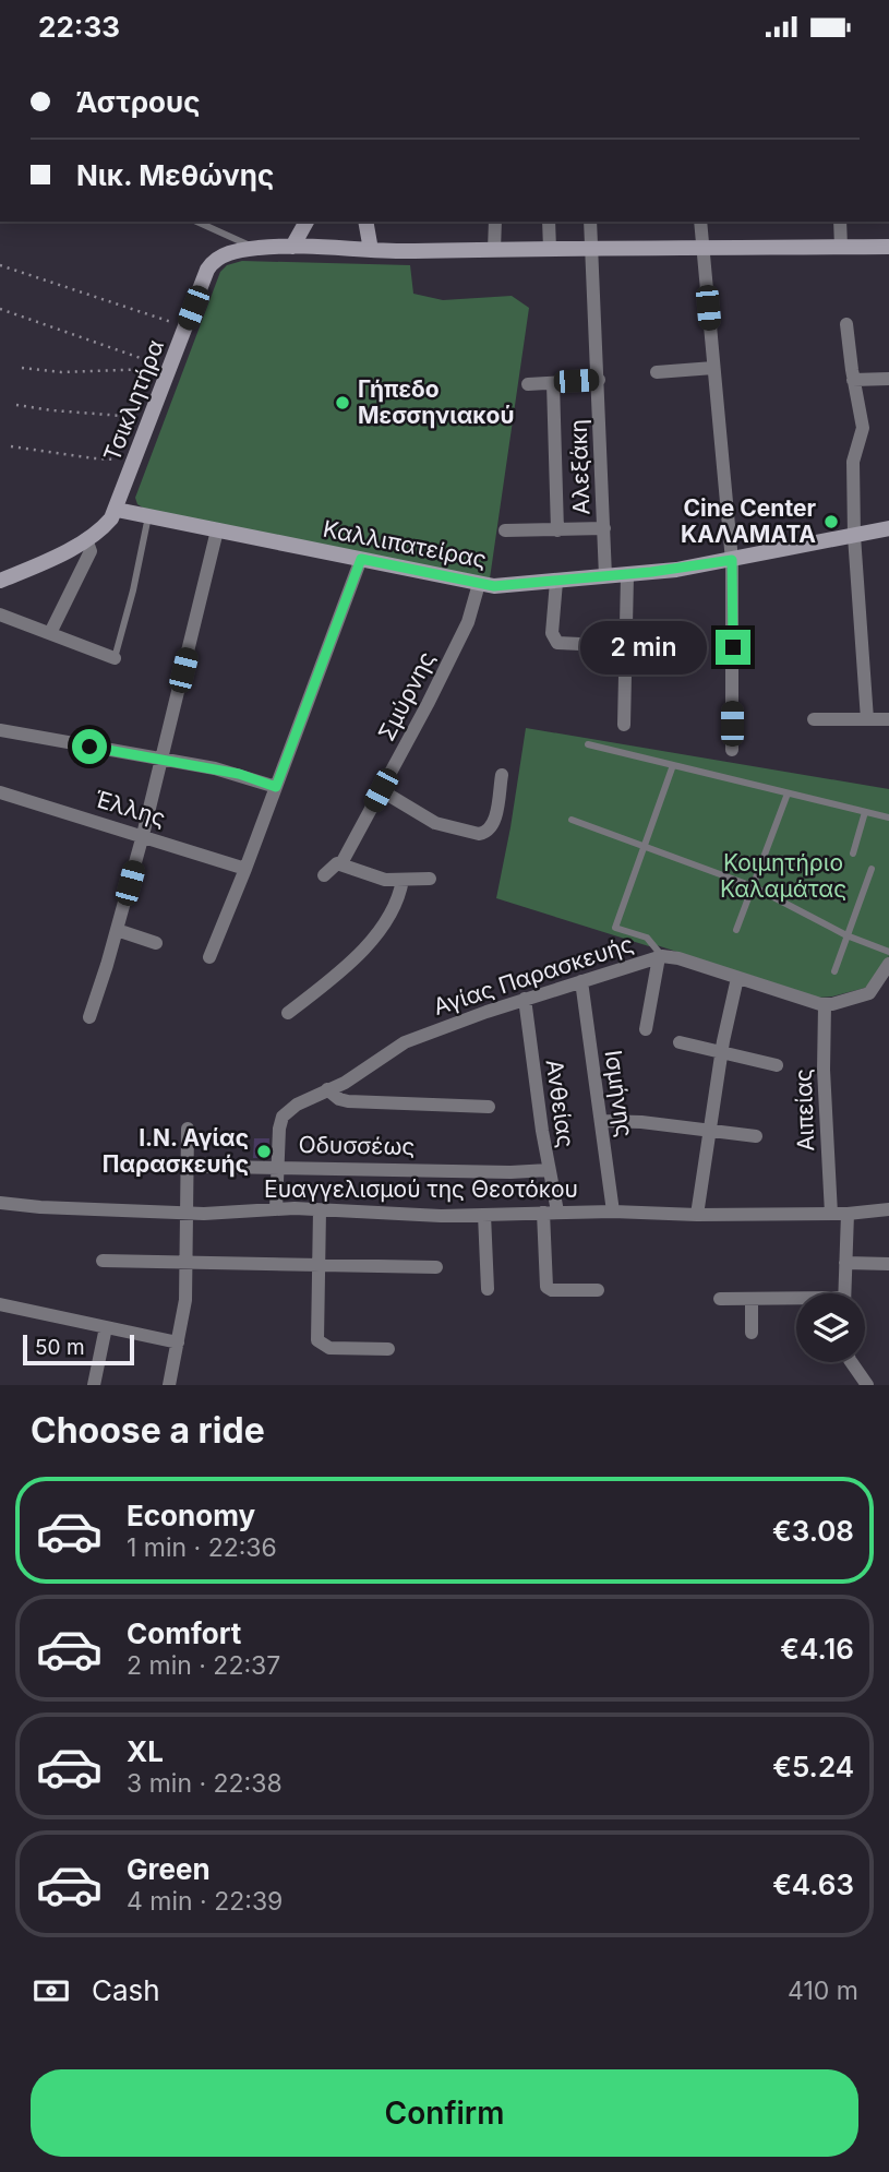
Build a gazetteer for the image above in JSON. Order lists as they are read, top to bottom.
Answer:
{
  "streets": {
    "street": [
      "Τσικλητήρα",
      "Αλεξάκη",
      "Καλλιπατείρας",
      "Σμύρνης",
      "Έλλης",
      "Αγίας Παρασκευής",
      "Ισμήνης",
      "Ανθείας",
      "Αιπείας",
      "Οδυσσέως",
      "Ευαγγελισμού της Θεοτόκου"
    ]
  },
  "crossings": [
    ["Τσικλητήρα", "Καλλιπατείρας"],
    ["Αλεξάκη", "Καλλιπατείρας"],
    ["Καλλιπατείρας", "Σμύρνης"],
    ["Αγίας Παρασκευής", "Ισμήνης"],
    ["Αγίας Παρασκευής", "Ανθείας"],
    ["Αγίας Παρασκευής", "Αιπείας"],
    ["Αγίας Παρασκευής", "Οδυσσέως"],
    ["Αγίας Παρασκευής", "Ευαγγελισμού της Θεοτόκου"],
    ["Ισμήνης", "Ευαγγελισμού της Θεοτόκου"],
    ["Ανθείας", "Οδυσσέως"],
    ["Ανθείας", "Ευαγγελισμού της Θεοτόκου"],
    ["Αιπείας", "Ευαγγελισμού της Θεοτόκου"]
  ],
  "parks": ["Κοιμητήριο Καλαμάτας"],
  "places": ["Γήπεδο Μεσσηνιακού", "Cine Center ΚΑΛΑΜΑΤΑ", "Ι.Ν. Αγίας Παρασκευής"],
  "scale_bar": "50 m",
  "page": {
    "status": "22:33",
    "banner": ["Άστρους", "Νικ. Μεθώνης"],
    "bubble": "2 min",
    "scale": "50 m",
    "heading": "Choose a ride",
    "list": [
      {
        "name": "Economy",
        "note": "1 min · 22:36",
        "value": "€3.08"
      },
      {
        "name": "Comfort",
        "note": "2 min · 22:37",
        "value": "€4.16"
      },
      {
        "name": "XL",
        "note": "3 min · 22:38",
        "value": "€5.24"
      },
      {
        "name": "Green",
        "note": "4 min · 22:39",
        "value": "€4.63"
      }
    ],
    "pay": ["Cash", "410 m"],
    "buttons": "Confirm"
  }
}
